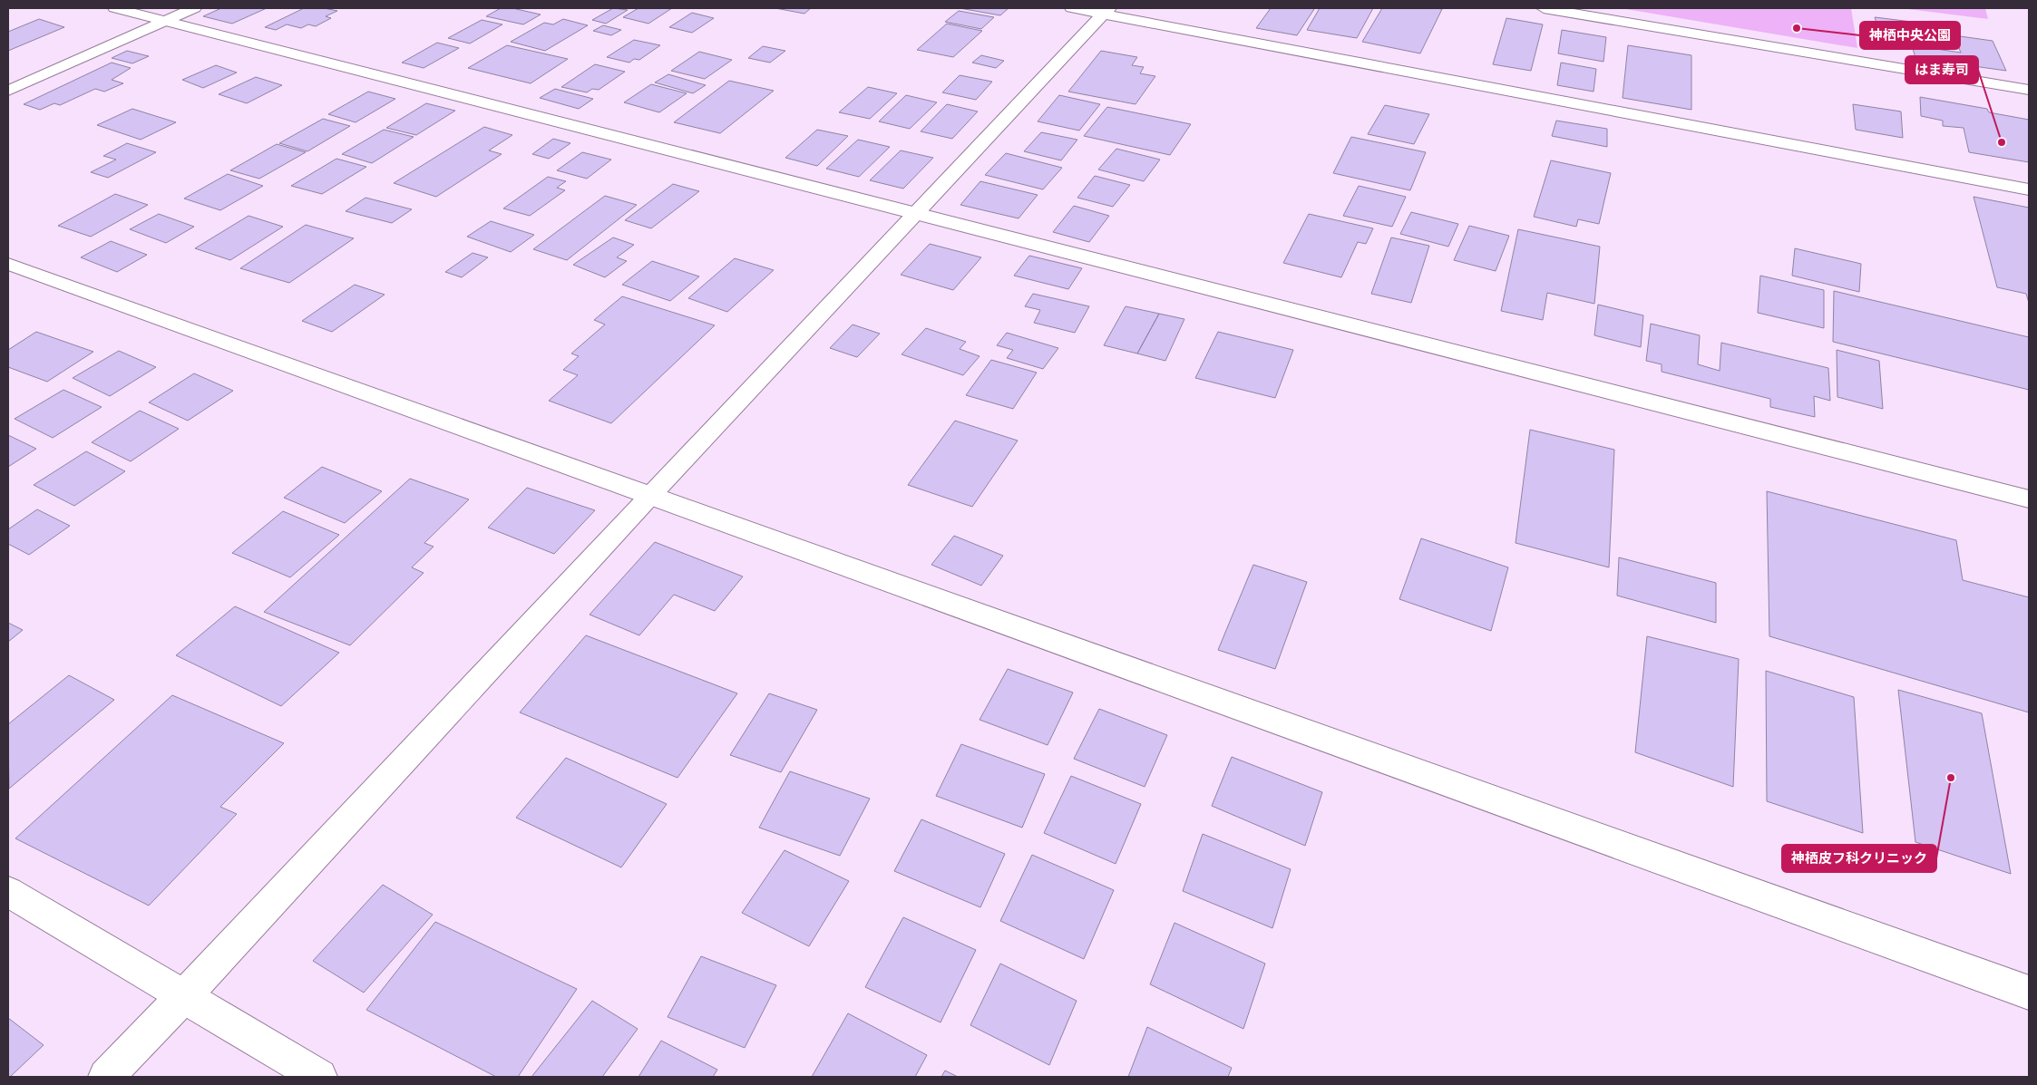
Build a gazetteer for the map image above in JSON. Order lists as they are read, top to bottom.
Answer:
{
  "places": ["神栖中央公園", "はま寿司", "神栖皮フ科クリニック"]
}
